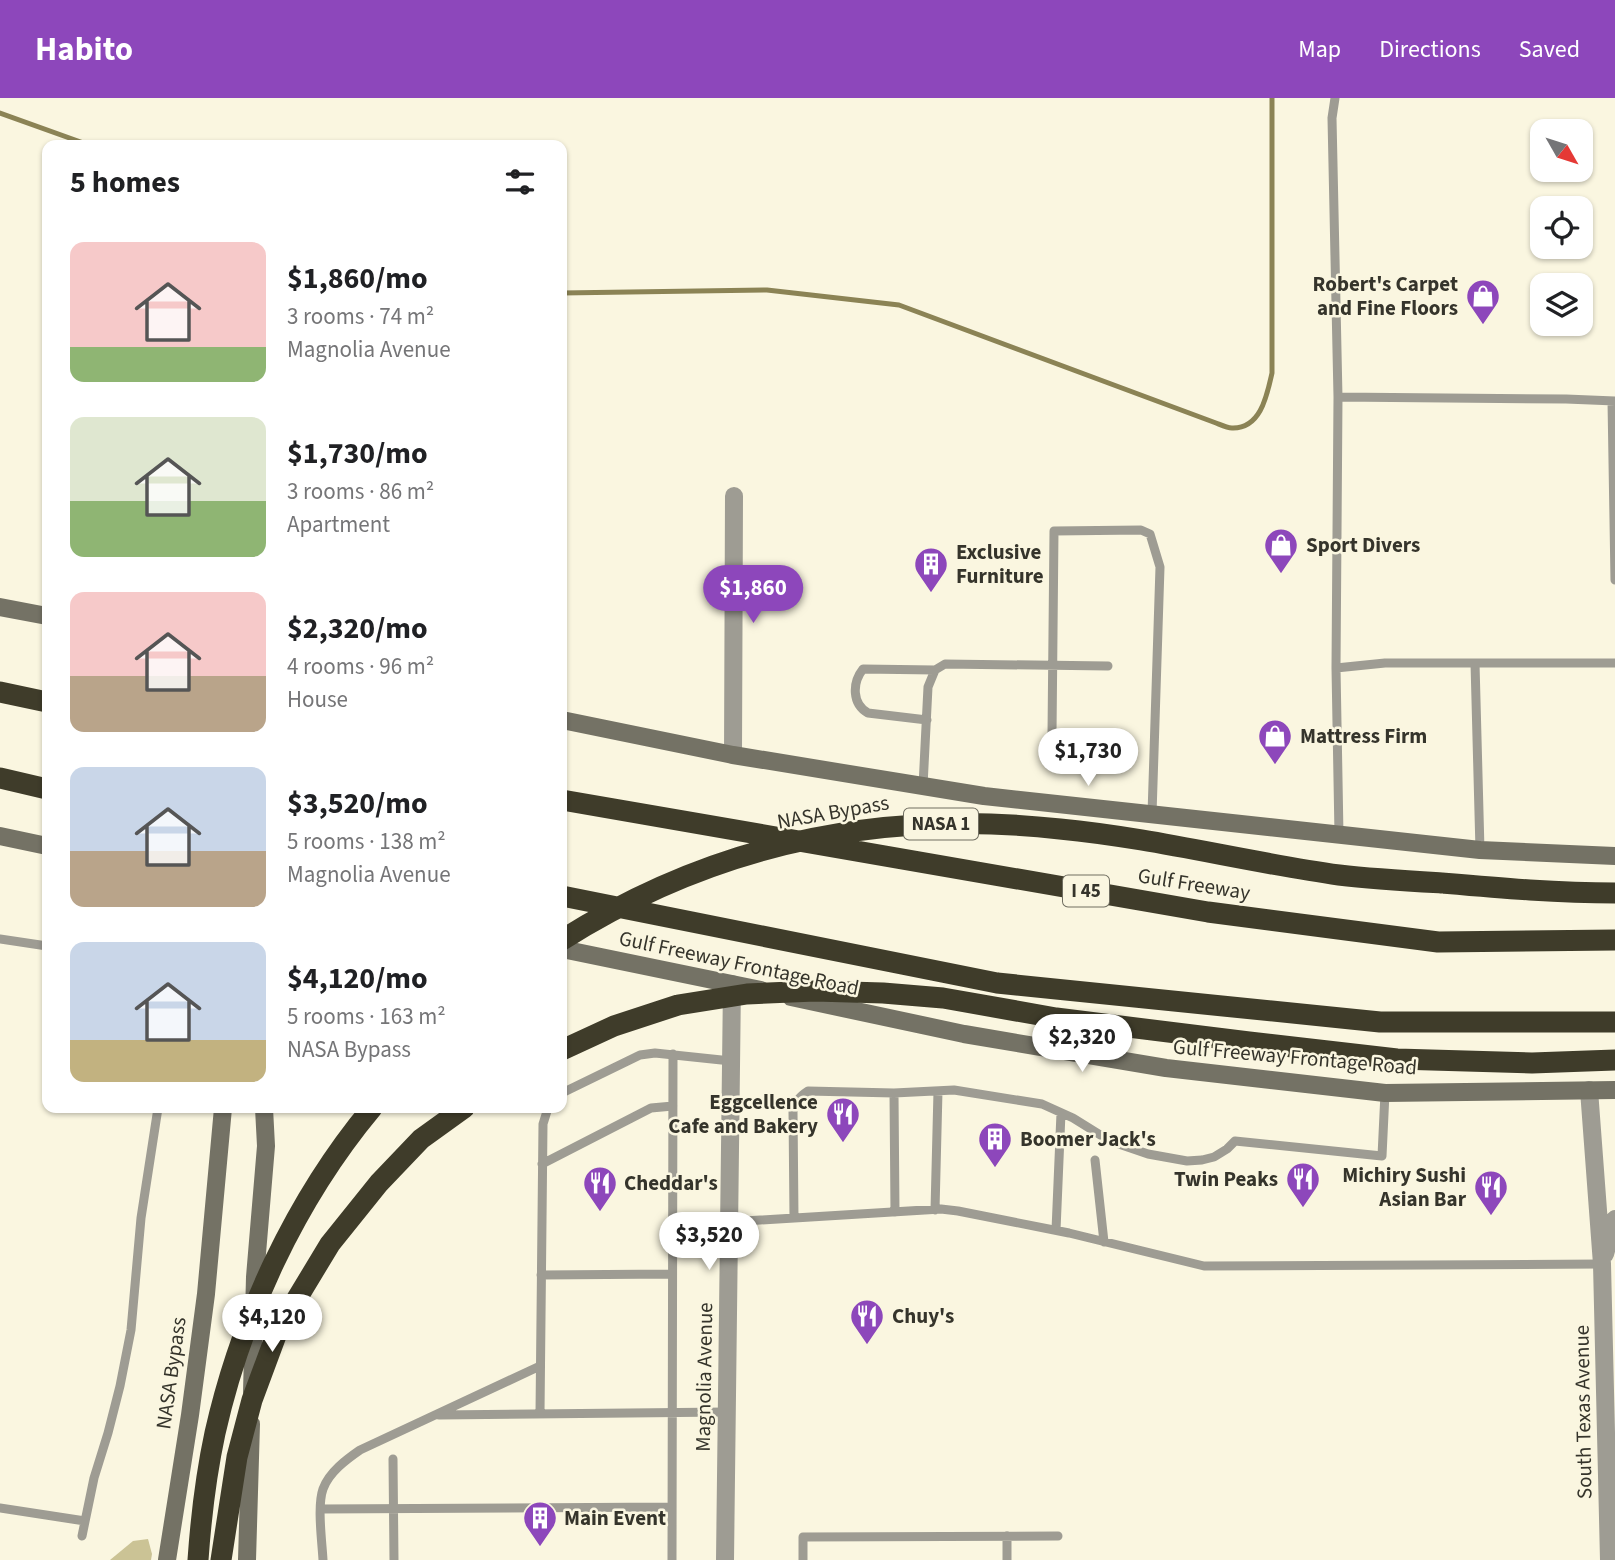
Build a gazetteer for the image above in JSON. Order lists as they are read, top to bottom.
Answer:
{
  "streets": {
    "highway": [
      "NASA Bypass",
      "NASA 1",
      "Gulf Freeway",
      "I 45"
    ],
    "main road": ["Gulf Freeway Frontage Road"],
    "street": ["Magnolia Avenue", "South Texas Avenue"]
  },
  "crossings": [
    ["Gulf Freeway Frontage Road", "Magnolia Avenue"],
    ["Gulf Freeway Frontage Road", "South Texas Avenue"]
  ],
  "places": {
    "shop": ["Robert's Carpet and Fine Floors", "Sport Divers", "Mattress Firm"],
    "building": ["Exclusive Furniture", "Boomer Jack's", "Main Event"],
    "restaurant": [
      "Eggcellence Cafe and Bakery",
      "Twin Peaks",
      "Cheddar's",
      "Michiry Sushi Asian Bar",
      "Chuy's"
    ]
  },
  "north": "bottom right",
  "page": {
    "header": "Habito",
    "nav": ["Map", "Directions", "Saved"],
    "heading": "5 homes",
    "list": [
      {
        "name": "$1,860/mo",
        "note": "3 rooms · 74 m² · Magnolia Avenue"
      },
      {
        "name": "$1,730/mo",
        "note": "3 rooms · 86 m² · Apartment"
      },
      {
        "name": "$2,320/mo",
        "note": "4 rooms · 96 m² · House"
      },
      {
        "name": "$3,520/mo",
        "note": "5 rooms · 138 m² · Magnolia Avenue"
      },
      {
        "name": "$4,120/mo",
        "note": "5 rooms · 163 m² · NASA Bypass"
      }
    ],
    "price": [
      "$1,860",
      "$1,730",
      "$2,320",
      "$3,520",
      "$4,120"
    ]
  }
}
